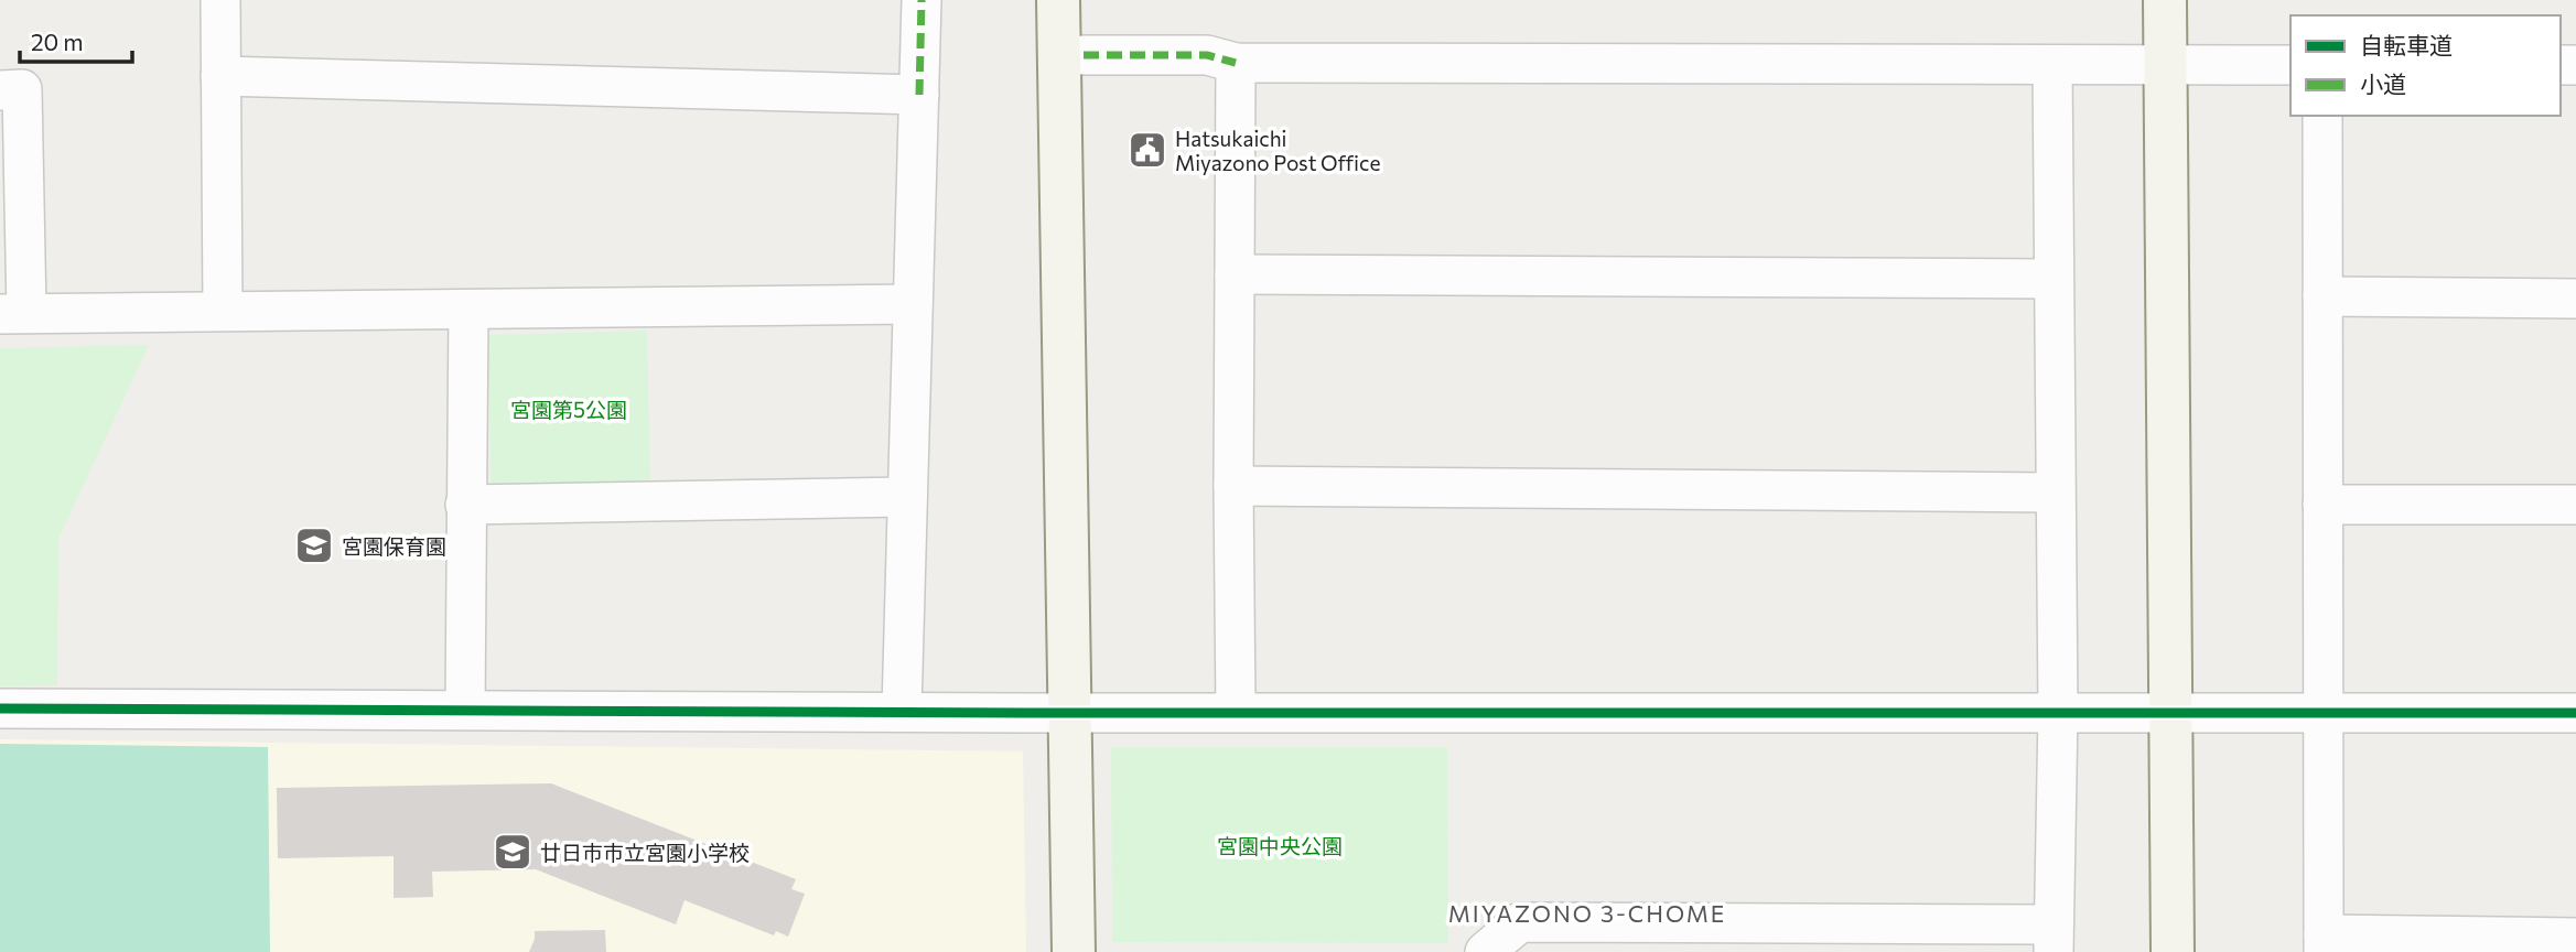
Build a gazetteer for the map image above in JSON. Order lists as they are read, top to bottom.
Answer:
{
  "districts": ["MIYAZONO 3-CHOME"],
  "parks": ["宮園第5公園", "宮園中央公園"],
  "places": {
    "public building": ["Hatsukaichi Miyazono Post Office"],
    "school or university": ["宮園保育園", "廿日市市立宮園小学校"]
  },
  "legend": ["自転車道", "小道"],
  "scale_bar": "20 m"
}
